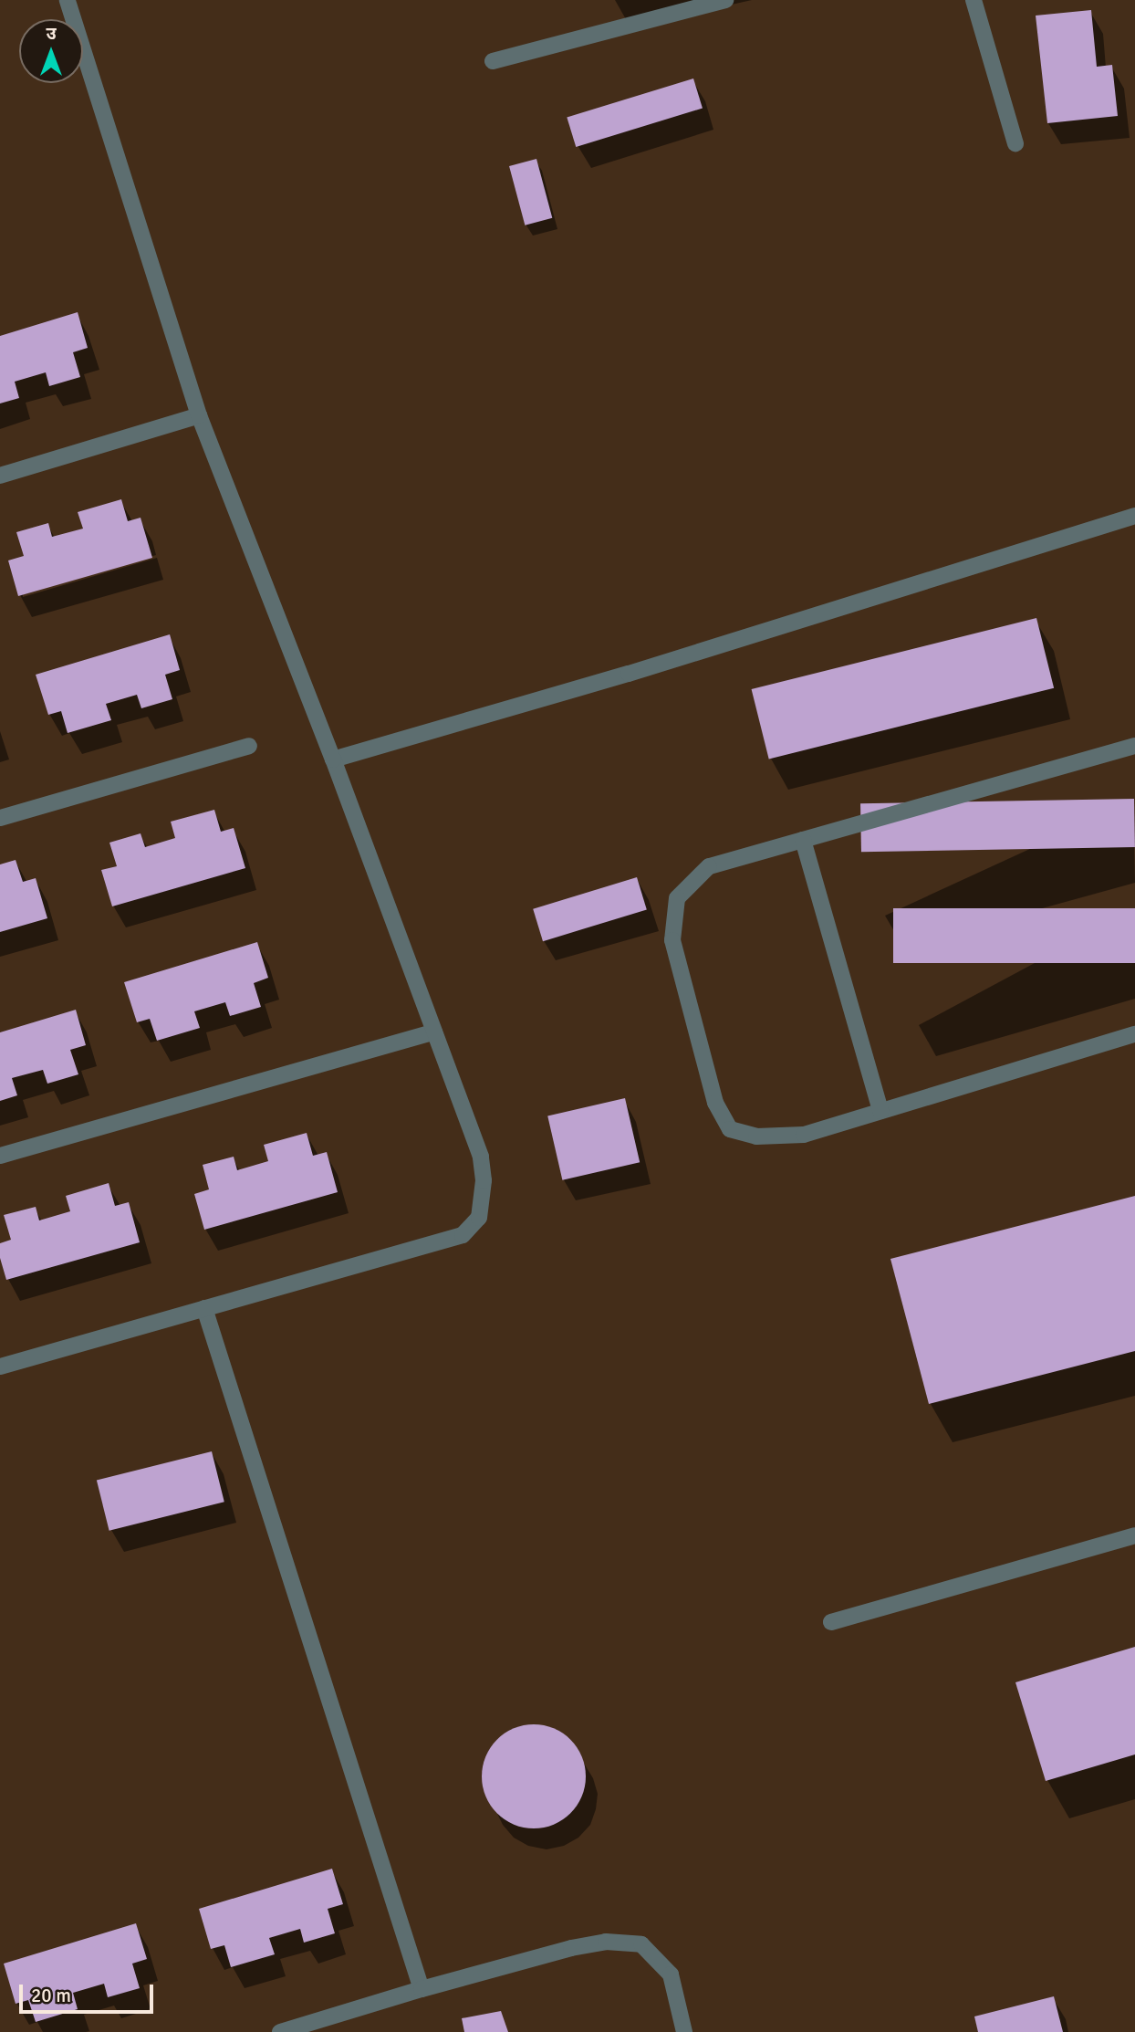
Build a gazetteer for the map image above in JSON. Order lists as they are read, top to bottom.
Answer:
{
  "scale_bar": "20 m",
  "north": "top"
}
